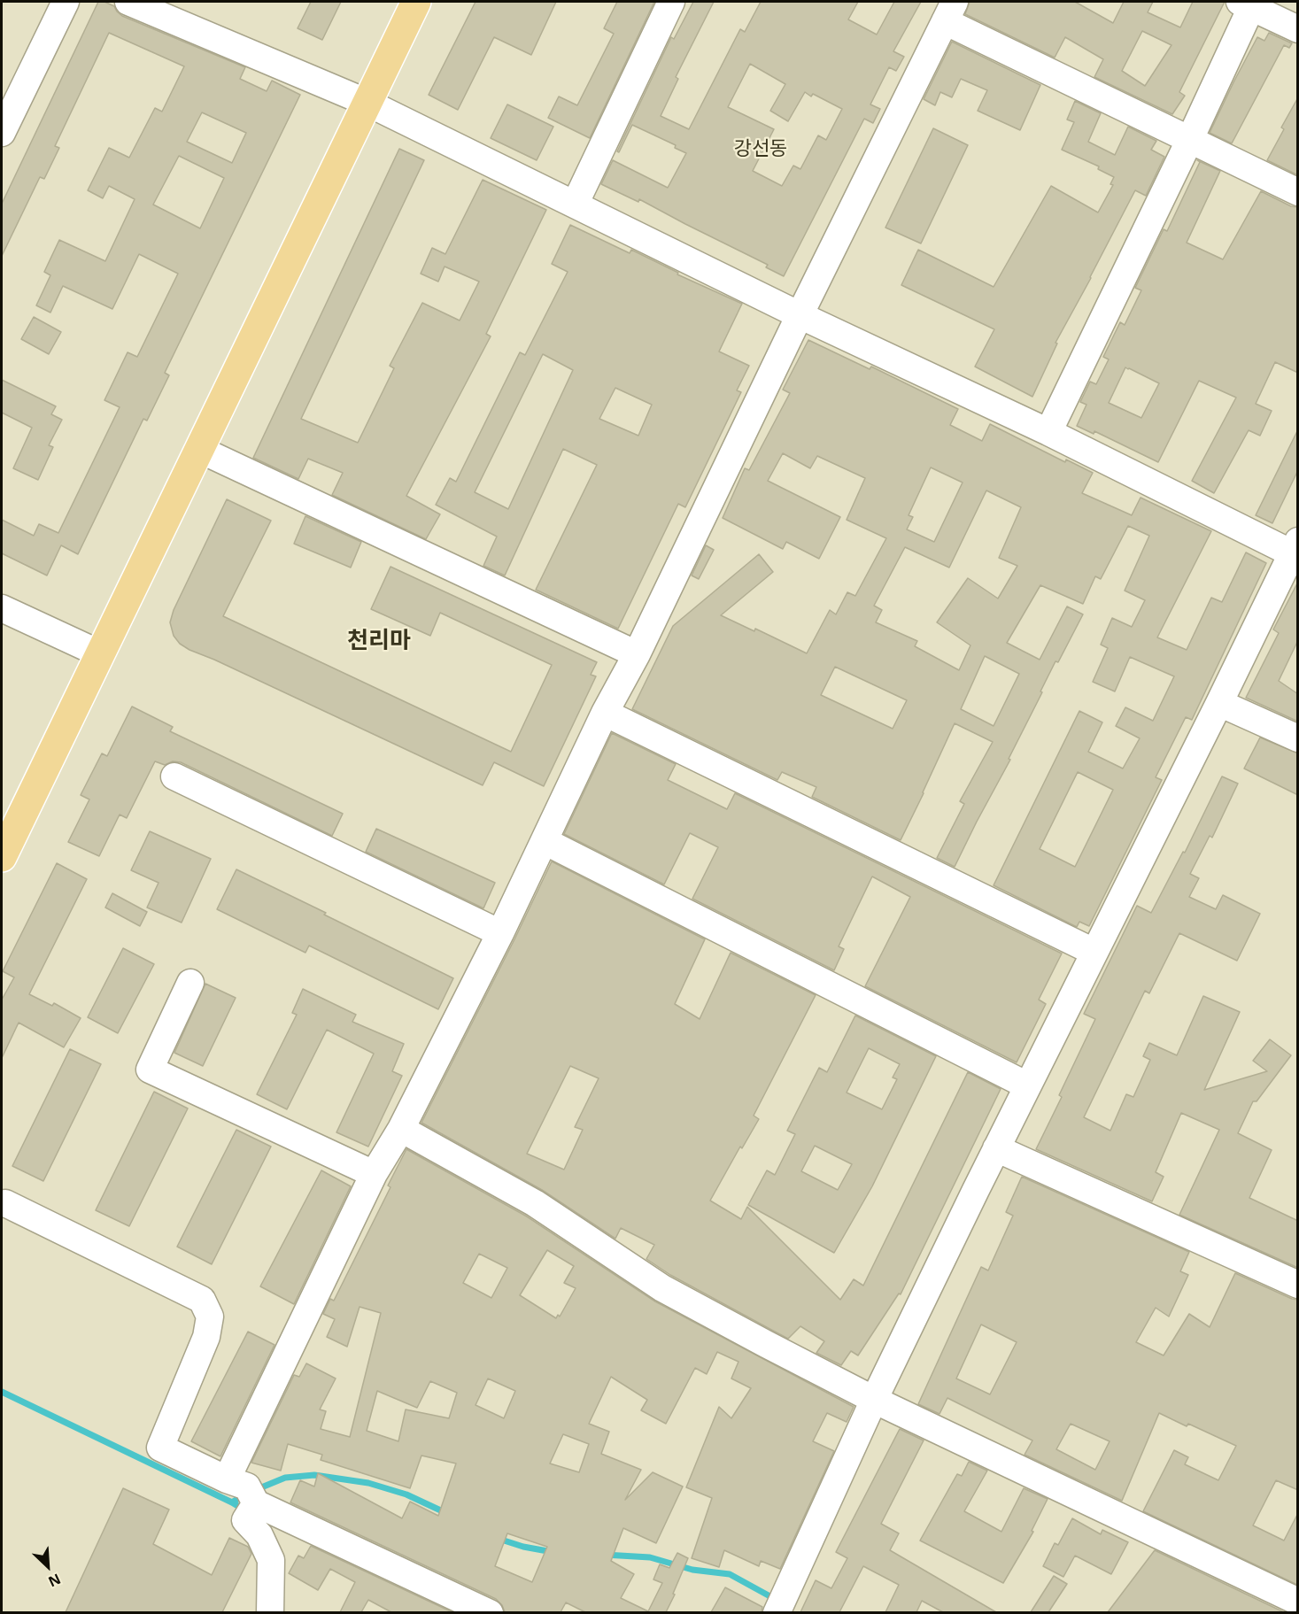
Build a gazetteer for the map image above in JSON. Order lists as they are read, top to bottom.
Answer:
{
  "districts": ["강선동", "천리마"],
  "north": "bottom right"
}
